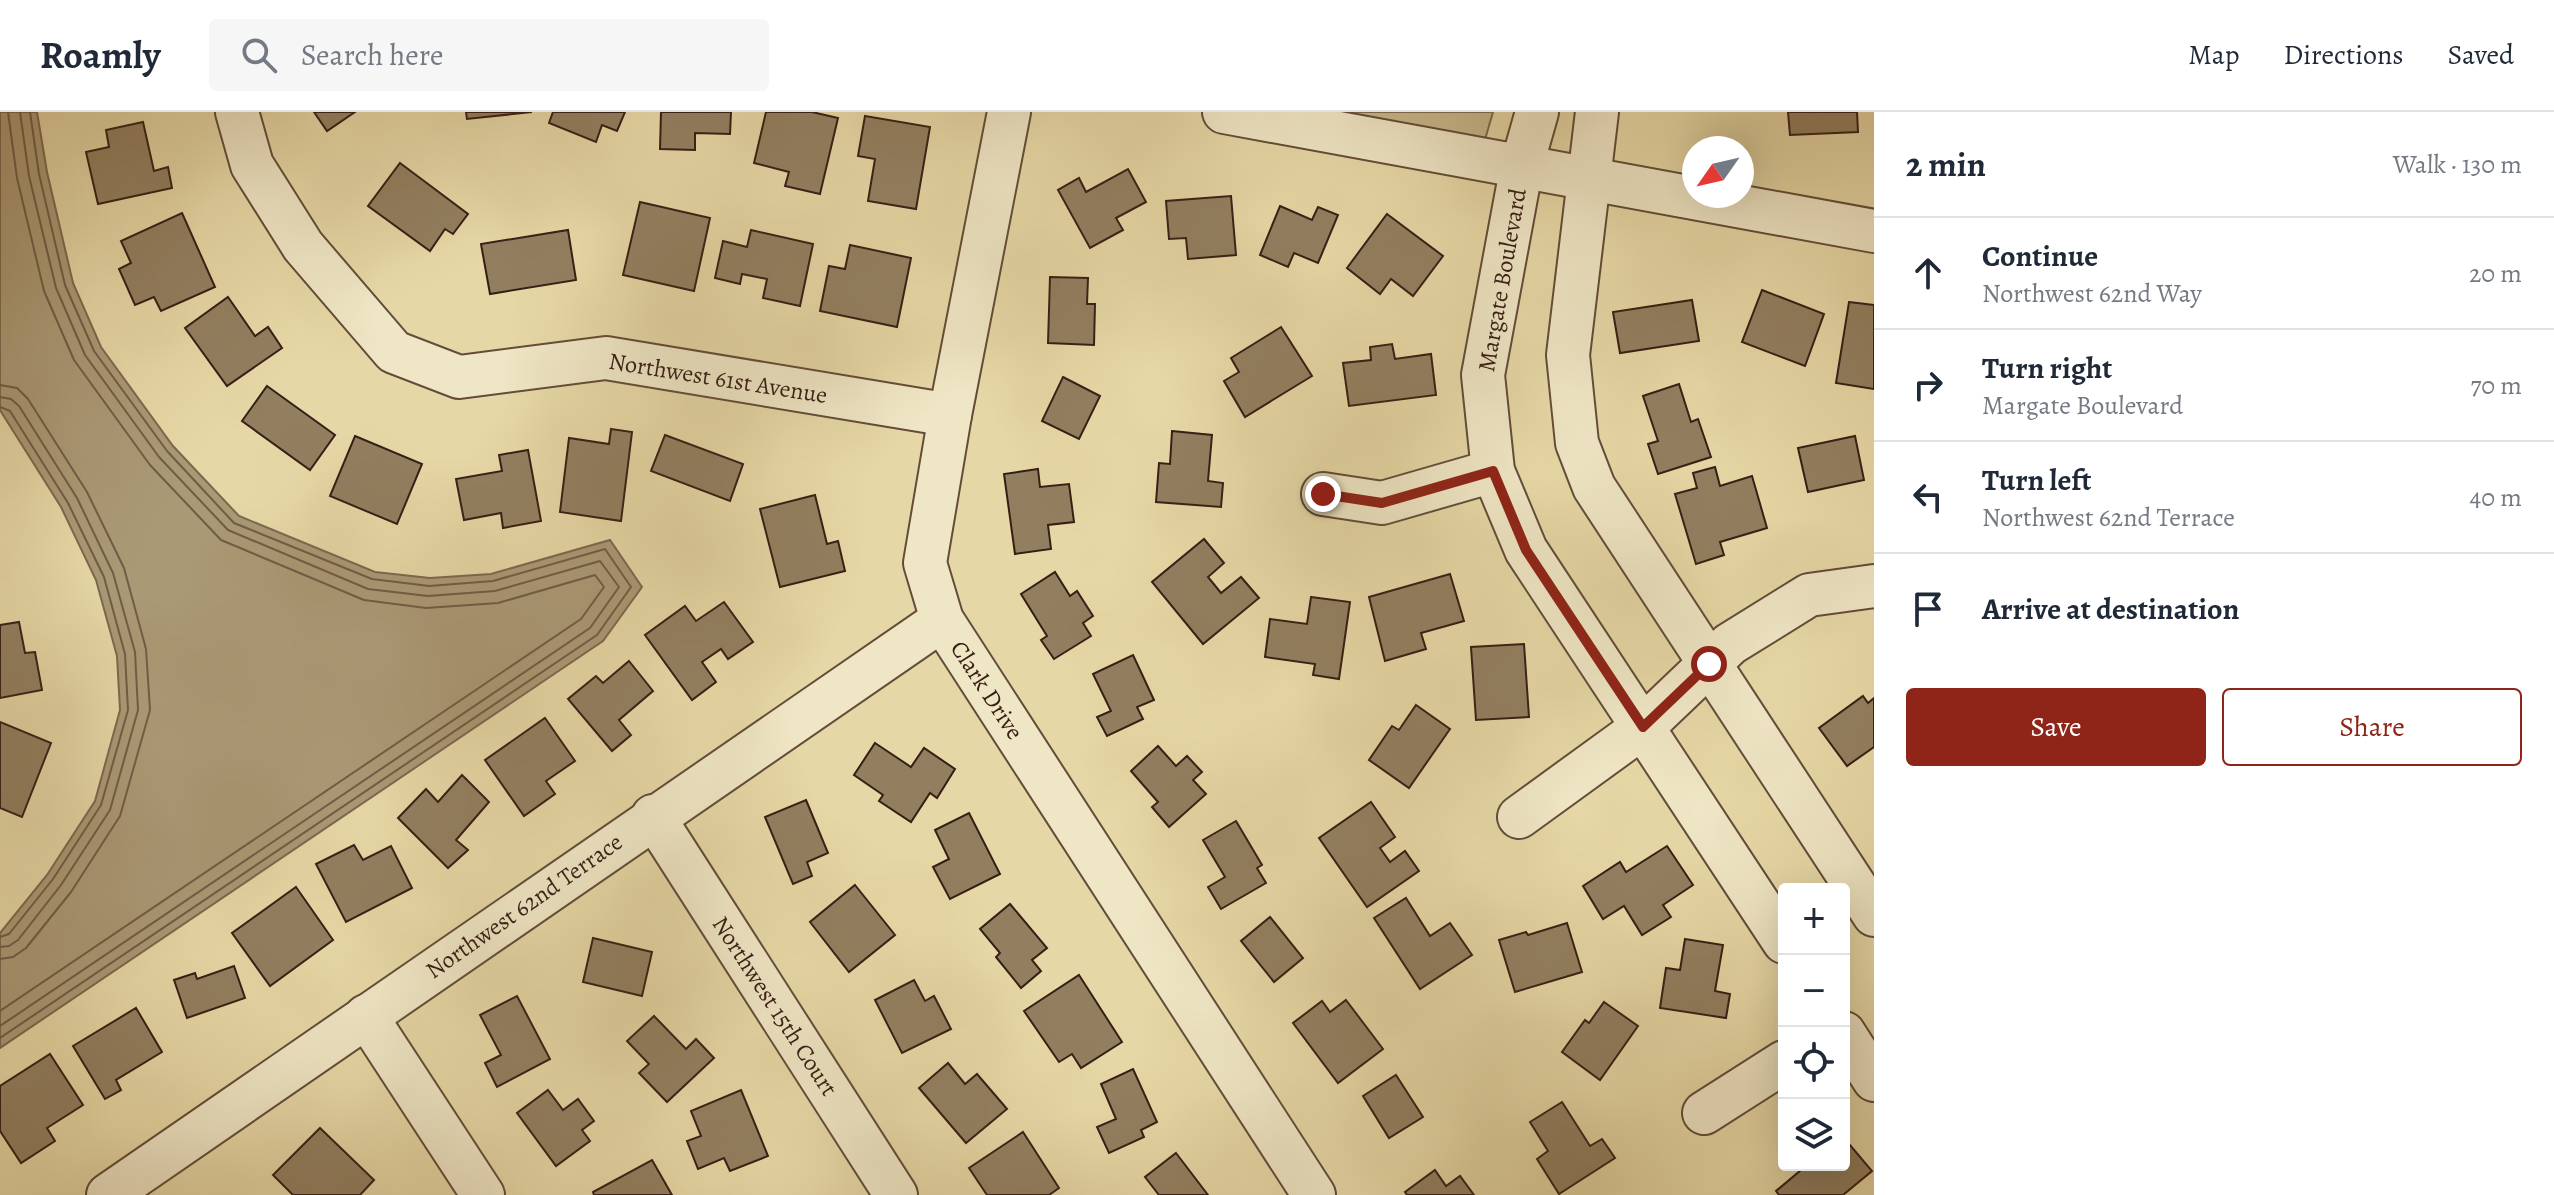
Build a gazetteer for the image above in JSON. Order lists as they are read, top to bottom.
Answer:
{
  "streets": {
    "street": [
      "Margate Boulevard",
      "Northwest 61st Avenue",
      "Clark Drive",
      "Northwest 62nd Terrace",
      "Northwest 15th Court"
    ]
  },
  "crossings": [
    ["Northwest 61st Avenue", "Clark Drive"],
    ["Clark Drive", "Northwest 62nd Terrace"],
    ["Northwest 62nd Terrace", "Northwest 15th Court"]
  ],
  "north": "bottom left",
  "page": {
    "header": "Roamly",
    "search": "Search here",
    "nav": ["Map", "Directions", "Saved"],
    "heading": ["2 min", "Walk · 130 m"],
    "list": [
      ["Continue", "Northwest 62nd Way", "20 m"],
      ["Turn right", "Margate Boulevard", "70 m"],
      ["Turn left", "Northwest 62nd Terrace", "40 m"],
      "Arrive at destination"
    ],
    "buttons": ["Save", "Share"],
    "map_buttons": ["+", "−"]
  }
}
